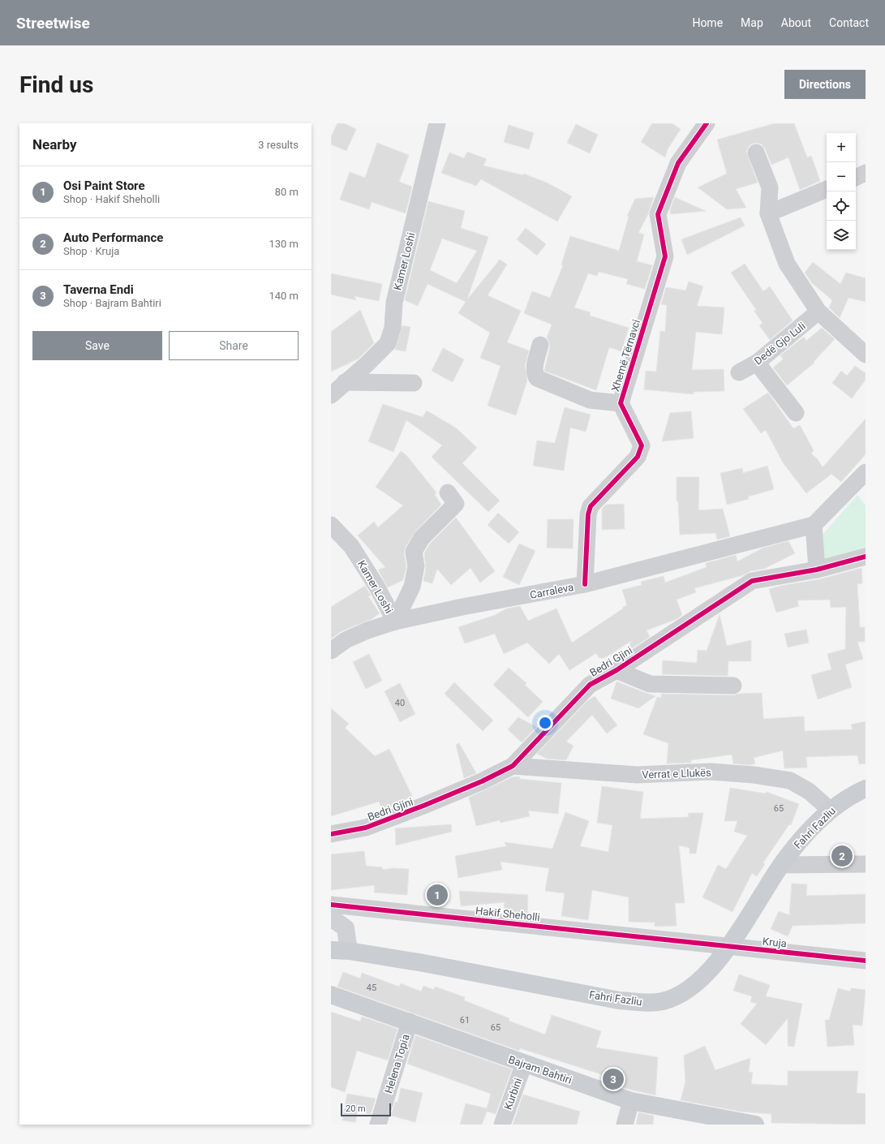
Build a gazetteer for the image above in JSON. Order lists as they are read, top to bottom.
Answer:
{
  "streets": {
    "main road": ["Fahri Fazliu", "Bajram Bahtiri"],
    "street": [
      "Kamer Loshi",
      "Dedë Gjo Luli",
      "Xhemë Tërnavci",
      "Carraleva",
      "Bedri Gjini",
      "Verrat e Llukës",
      "Hakif Sheholli",
      "Kruja",
      "Helena Topia",
      "Kurbini"
    ]
  },
  "crossings": [
    ["Kamer Loshi", "Carraleva"],
    ["Xhemë Tërnavci", "Carraleva"],
    ["Bedri Gjini", "Verrat e Llukës"],
    ["Verrat e Llukës", "Fahri Fazliu"],
    ["Hakif Sheholli", "Kruja"],
    ["Helena Topia", "Bajram Bahtiri"],
    ["Bajram Bahtiri", "Kurbini"]
  ],
  "house_numbers": [
    "40",
    "65",
    "45",
    "61",
    "65"
  ],
  "scale_bar": "20 m",
  "page": {
    "header": "Streetwise",
    "nav": [
      "Home",
      "Map",
      "About",
      "Contact"
    ],
    "buttons": [
      "Directions",
      ["Save", "Share"]
    ],
    "title": "Find us",
    "heading": ["Nearby", "3 results"],
    "map_buttons": ["+", "−"],
    "list": [
      {
        "mark": "1",
        "name": "Osi Paint Store",
        "note": "Shop · Hakif Sheholli",
        "value": "80 m"
      },
      {
        "mark": "2",
        "name": "Auto Performance",
        "note": "Shop · Kruja",
        "value": "130 m"
      },
      {
        "mark": "3",
        "name": "Taverna Endi",
        "note": "Shop · Bajram Bahtiri",
        "value": "140 m"
      }
    ],
    "pins": ["2", "1", "3"],
    "scale": "20 m"
  }
}
